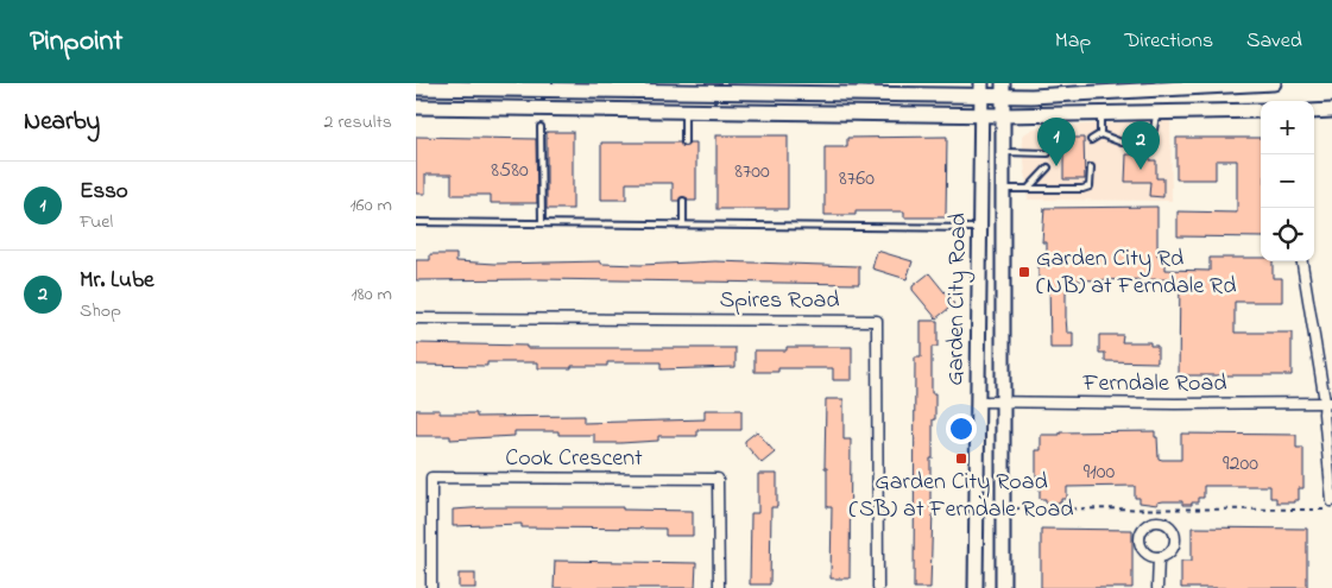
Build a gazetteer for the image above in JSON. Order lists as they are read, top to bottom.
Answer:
{
  "streets": {
    "main road": ["Garden City Road"],
    "street": ["Spires Road", "Ferndale Road", "Cook Crescent"]
  },
  "crossings": [
    ["Garden City Road", "Ferndale Road"]
  ],
  "places": {
    "transit": ["Garden City Rd (NB) at Ferndale Rd", "Garden City Road (SB) at Ferndale Road"]
  },
  "house_numbers": [
    "8580",
    "8700",
    "8760",
    "9200",
    "9100"
  ],
  "page": {
    "header": "Pinpoint",
    "nav": ["Map", "Directions", "Saved"],
    "heading": ["Nearby", "2 results"],
    "map_buttons": ["+", "−"],
    "pins": ["1", "2"],
    "list": [
      {
        "mark": "1",
        "name": "Esso",
        "note": "Fuel",
        "value": "160 m"
      },
      {
        "mark": "2",
        "name": "Mr. Lube",
        "note": "Shop",
        "value": "180 m"
      }
    ]
  }
}
